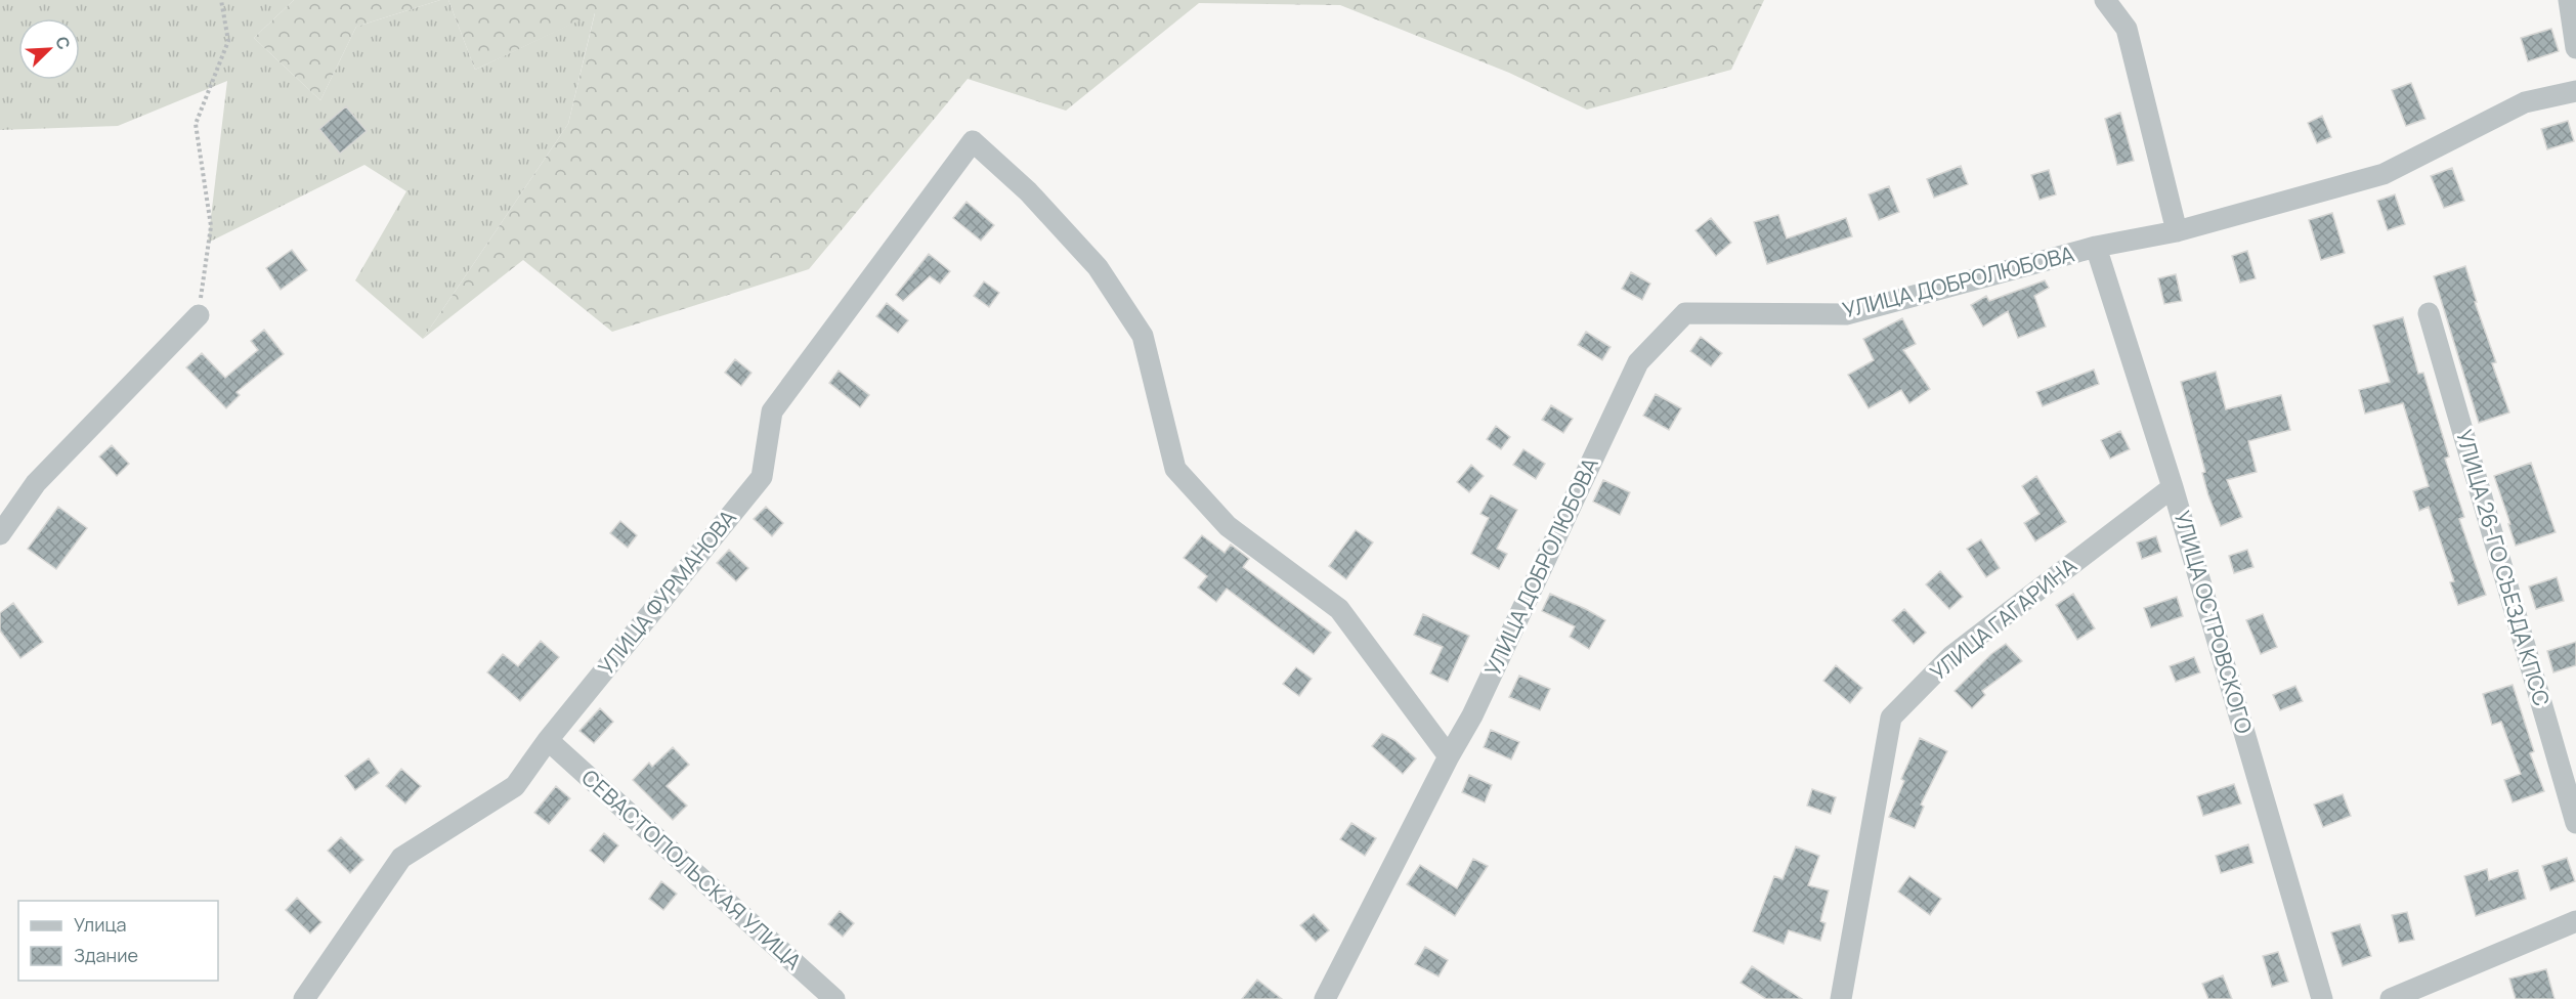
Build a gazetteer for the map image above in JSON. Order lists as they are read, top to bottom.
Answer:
{
  "streets": {
    "street": [
      "УЛИЦА ДОБРОЛЮБОВА",
      "УЛИЦА 26-ГО СЪЕЗДА КПСС",
      "УЛИЦА ФУРМАНОВА",
      "УЛИЦА ГАГАРИНА",
      "УЛИЦА ОСТРОВСКОГО",
      "СЕВАСТОПОЛЬСКАЯ УЛИЦА"
    ]
  },
  "crossings": [
    ["УЛИЦА ДОБРОЛЮБОВА", "УЛИЦА ФУРМАНОВА"],
    ["УЛИЦА ДОБРОЛЮБОВА", "УЛИЦА ОСТРОВСКОГО"],
    ["УЛИЦА ФУРМАНОВА", "СЕВАСТОПОЛЬСКАЯ УЛИЦА"],
    ["УЛИЦА ГАГАРИНА", "УЛИЦА ОСТРОВСКОГО"]
  ],
  "legend": ["Улица", "Здание"],
  "north": "top right"
}
